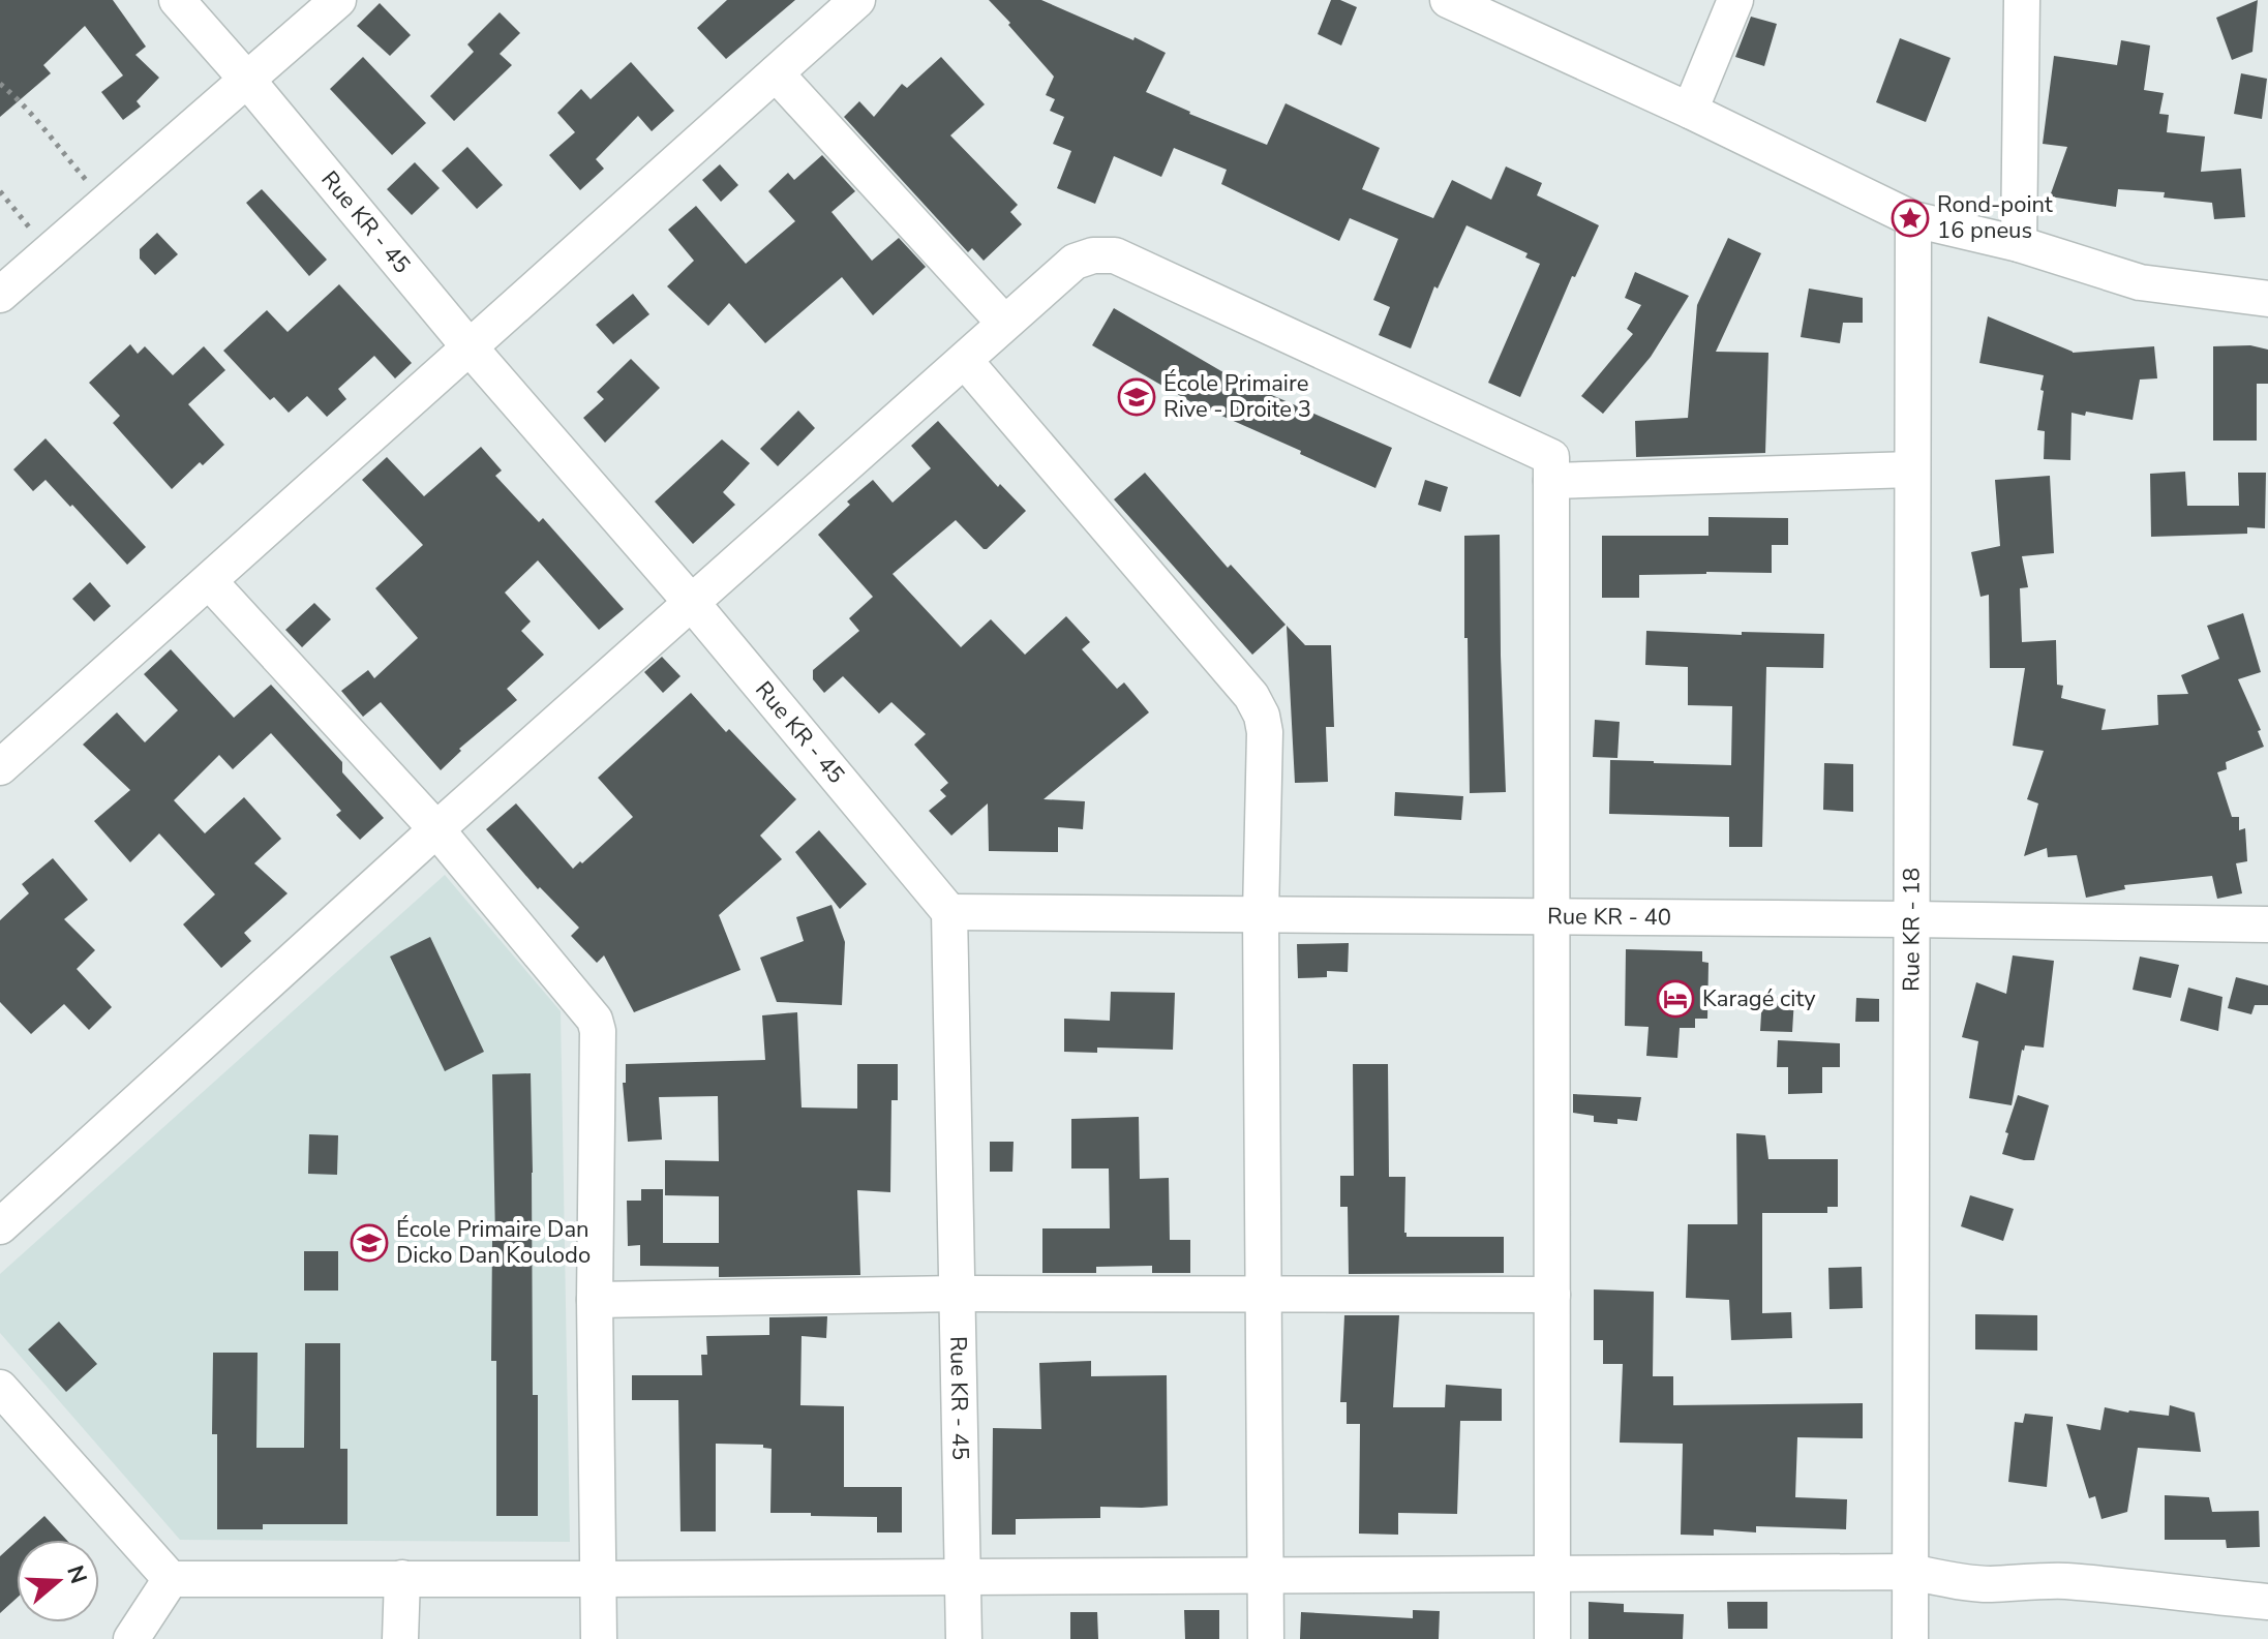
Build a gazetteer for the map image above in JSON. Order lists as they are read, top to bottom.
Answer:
{
  "streets": {
    "street": ["Rue KR - 45", "Rue KR - 40", "Rue KR - 18"]
  },
  "crossings": [
    ["Rue KR - 45", "Rue KR - 40"],
    ["Rue KR - 40", "Rue KR - 18"]
  ],
  "places": {
    "place": ["Rond-point 16 pneus"],
    "school or university": ["École Primaire Rive - Droite 3", "École Primaire Dan Dicko Dan Koulodo"],
    "hotel": ["Karagé city"]
  },
  "north": "right"
}
